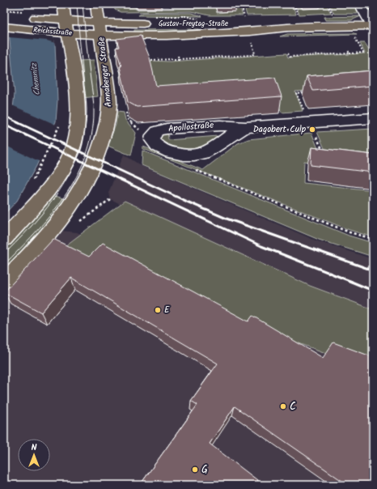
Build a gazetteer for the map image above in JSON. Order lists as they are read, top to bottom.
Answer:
{
  "streets": {
    "main road": ["Gustav-Freytag-Straße", "Reichsstraße", "Annaberger Straße"],
    "street": ["Apollostraße"]
  },
  "crossings": [
    ["Gustav-Freytag-Straße", "Reichsstraße"],
    ["Gustav-Freytag-Straße", "Annaberger Straße"],
    ["Reichsstraße", "Annaberger Straße"]
  ],
  "water": ["Chemnitz"],
  "places": [
    "Dagobert Culp",
    "E",
    "C",
    "G"
  ],
  "north": "top"
}
